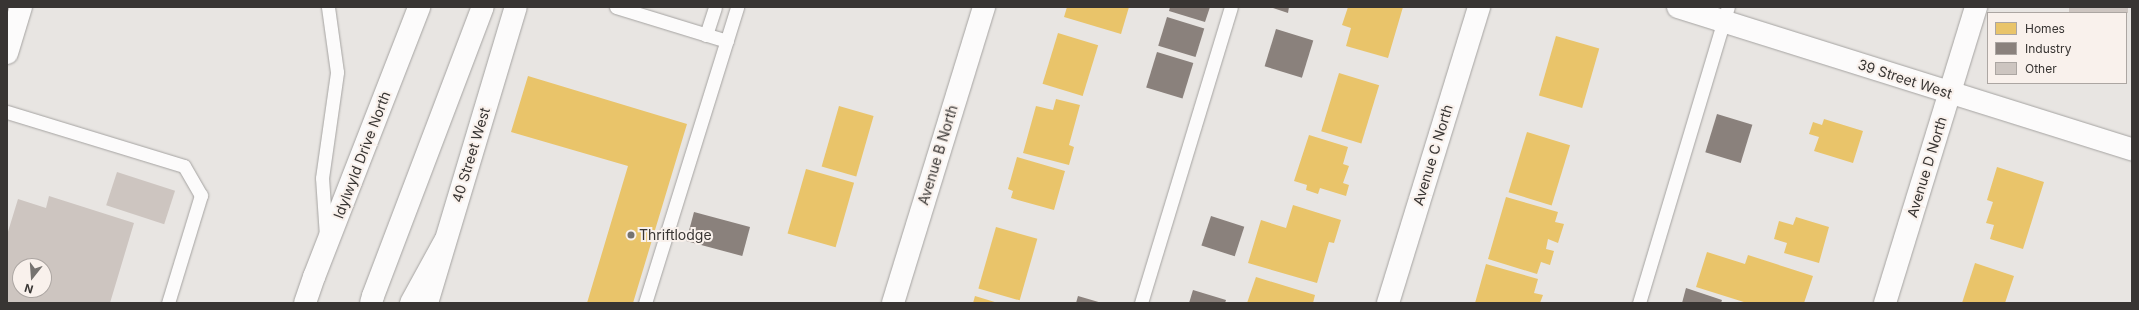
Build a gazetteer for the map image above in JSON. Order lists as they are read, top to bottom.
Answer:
{
  "streets": {
    "main road": [
      "39 Street West",
      "Idylwyld Drive North",
      "40 Street West",
      "Avenue B North",
      "Avenue C North",
      "Avenue D North"
    ]
  },
  "crossings": [
    ["39 Street West", "Avenue D North"]
  ],
  "places": ["Thriftlodge"],
  "legend": ["Homes", "Industry", "Other"],
  "north": "bottom"
}
